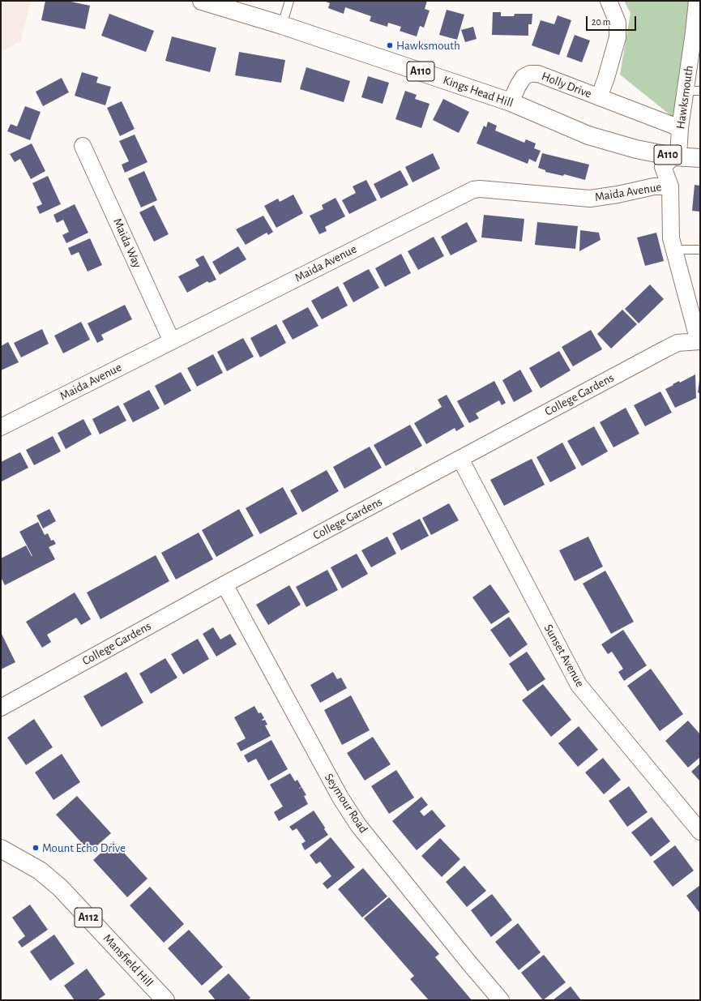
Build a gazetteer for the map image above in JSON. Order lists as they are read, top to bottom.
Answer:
{
  "streets": {
    "main road": [
      "A110",
      "Kings Head Hill",
      "A112",
      "Mansfield Hill"
    ],
    "street": [
      "Holly Drive",
      "Hawksmouth",
      "Maida Avenue",
      "Maida Way",
      "College Gardens",
      "Sunset Avenue",
      "Seymour Road"
    ]
  },
  "crossings": [
    ["Holly Drive", "Kings Head Hill"],
    ["Holly Drive", "Hawksmouth"],
    ["Kings Head Hill", "Hawksmouth"],
    ["Kings Head Hill", "College Gardens"],
    ["Hawksmouth", "College Gardens"],
    ["Maida Avenue", "Maida Way"],
    ["Maida Avenue", "College Gardens"],
    ["College Gardens", "Sunset Avenue"],
    ["College Gardens", "Seymour Road"]
  ],
  "places": ["Hawksmouth", "Mount Echo Drive"],
  "scale_bar": "20 m"
}
